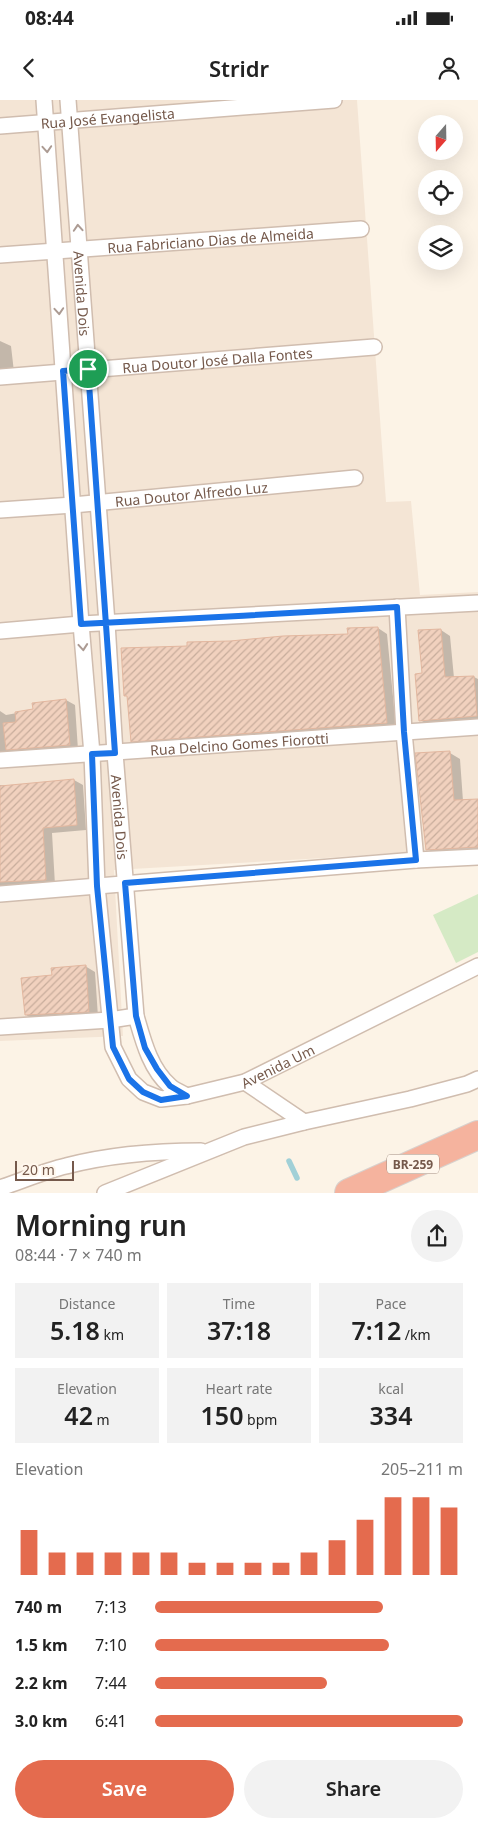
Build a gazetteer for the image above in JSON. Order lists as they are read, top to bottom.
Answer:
{
  "streets": {
    "highway": ["BR-259"],
    "street": [
      "Rua José Evangelista",
      "Rua Fabriciano Dias de Almeida",
      "Avenida Dois",
      "Rua Doutor José Dalla Fontes",
      "Rua Doutor Alfredo Luz",
      "Rua Delcino Gomes Fiorotti",
      "Avenida Um"
    ]
  },
  "crossings": [
    ["Rua José Evangelista", "Avenida Dois"],
    ["Rua Fabriciano Dias de Almeida", "Avenida Dois"],
    ["Avenida Dois", "Rua Doutor José Dalla Fontes"],
    ["Avenida Dois", "Rua Doutor Alfredo Luz"],
    ["Avenida Dois", "Rua Delcino Gomes Fiorotti"],
    ["Avenida Dois", "Avenida Um"]
  ],
  "scale_bar": "20 m",
  "north": "bottom",
  "page": {
    "status": "08:44",
    "header": "Stridr",
    "scale": "20 m",
    "heading": ["Morning run", "08:44 · 7 × 740 m"],
    "stats": [
      ["Distance", "5.18 km"],
      ["Time", "37:18"],
      ["Pace", "7:12 /km"],
      ["Elevation", "42 m"],
      ["Heart rate", "150 bpm"],
      ["kcal", "334"]
    ],
    "chart": ["Elevation", "205–211 m"],
    "list": [
      {
        "name": "740 m",
        "note": "7:13"
      },
      {
        "name": "1.5 km",
        "note": "7:10"
      },
      {
        "name": "2.2 km",
        "note": "7:44"
      },
      {
        "name": "3.0 km",
        "note": "6:41"
      }
    ],
    "buttons": ["Save", "Share"]
  }
}
